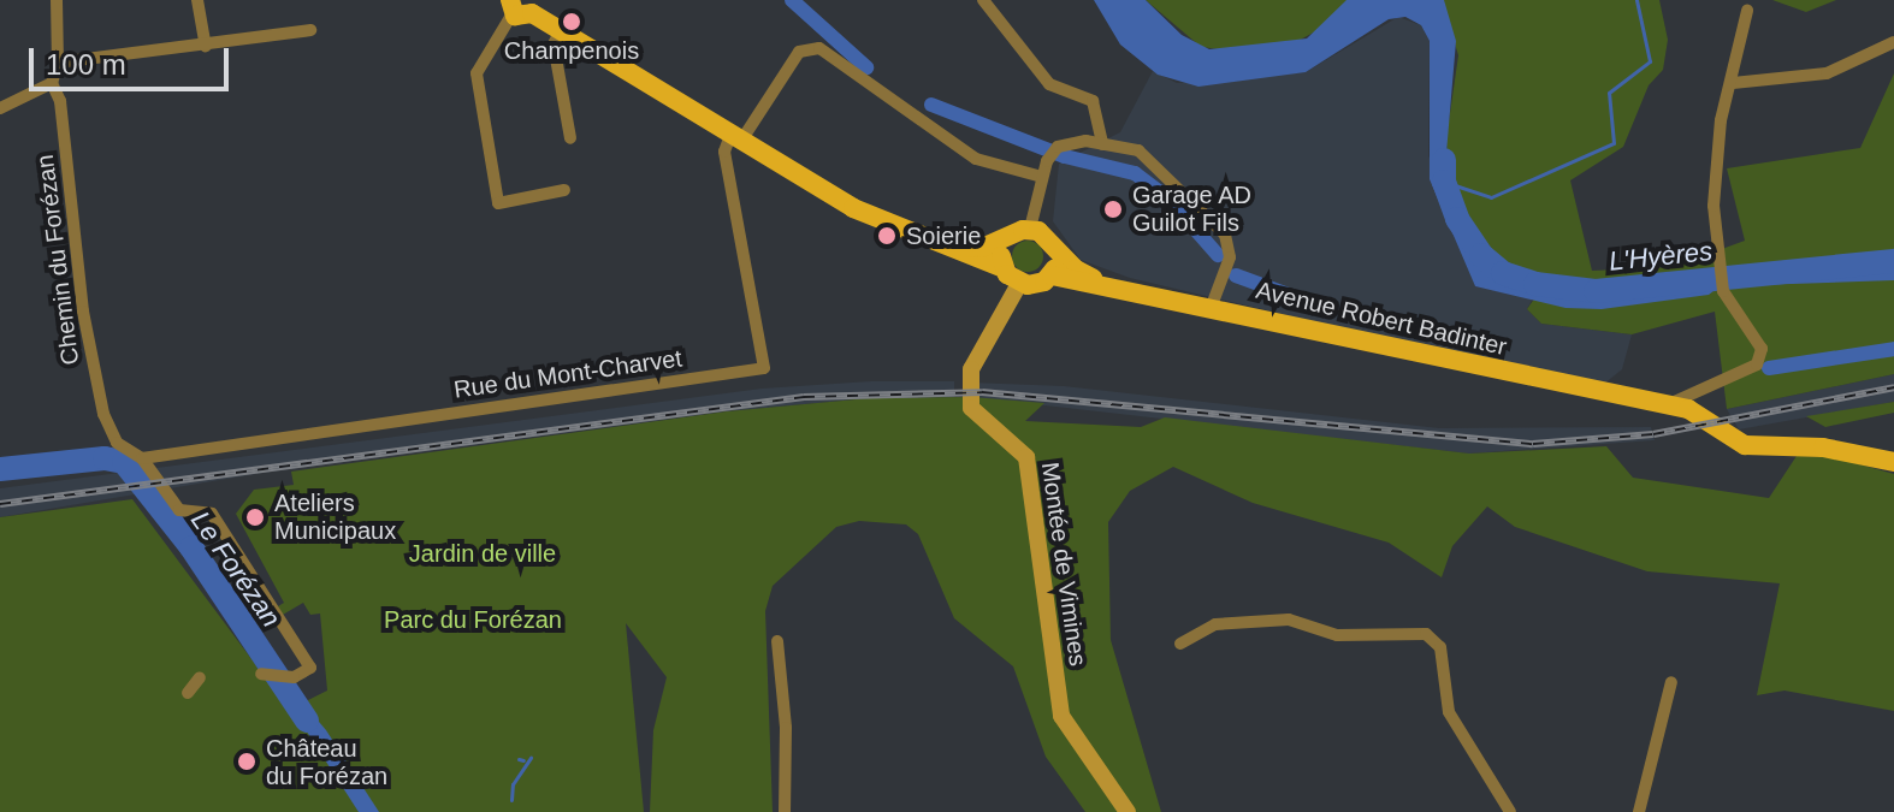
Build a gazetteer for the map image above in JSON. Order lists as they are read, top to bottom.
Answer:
{
  "streets": {
    "main road": ["Avenue Robert Badinter"],
    "street": ["Chemin du Forézan", "Rue du Mont-Charvet", "Montée de Vimines"]
  },
  "crossings": [
    ["Chemin du Forézan", "Rue du Mont-Charvet"],
    ["Avenue Robert Badinter", "Montée de Vimines"]
  ],
  "water": ["L'Hyères", "Le Forézan"],
  "parks": ["Jardin de ville", "Parc du Forézan"],
  "places": [
    "Champenois",
    "Garage AD Guilot Fils",
    "Soierie",
    "Ateliers Municipaux",
    "Château du Forézan"
  ],
  "scale_bar": "100 m"
}
